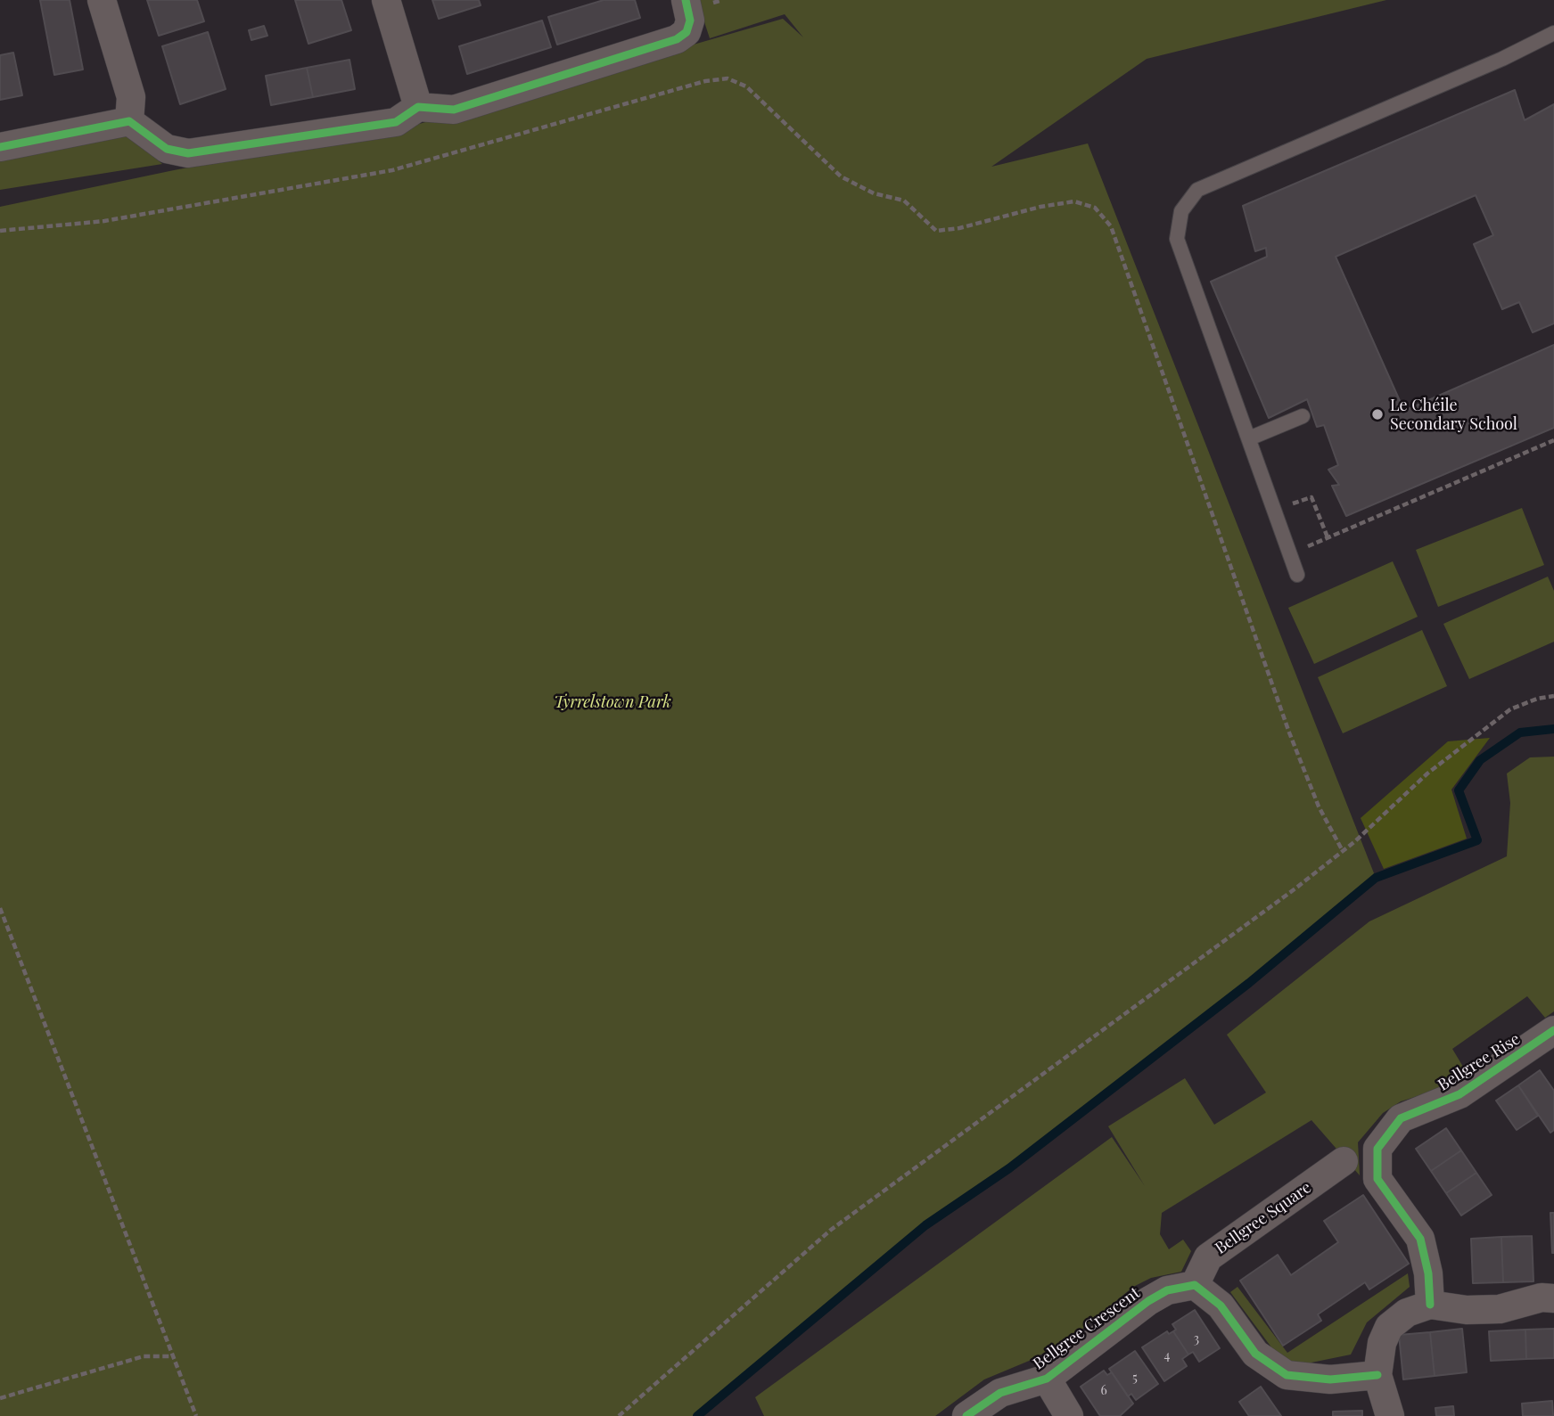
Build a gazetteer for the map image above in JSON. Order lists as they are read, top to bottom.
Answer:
{
  "streets": {
    "street": ["Bellgree Rise", "Bellgree Square", "Bellgree Crescent"]
  },
  "crossings": [
    ["Bellgree Square", "Bellgree Crescent"]
  ],
  "parks": ["Tyrrelstown Park"],
  "places": ["Le Chéile Secondary School"],
  "house_numbers": [
    "3",
    "4",
    "5",
    "6"
  ]
}
